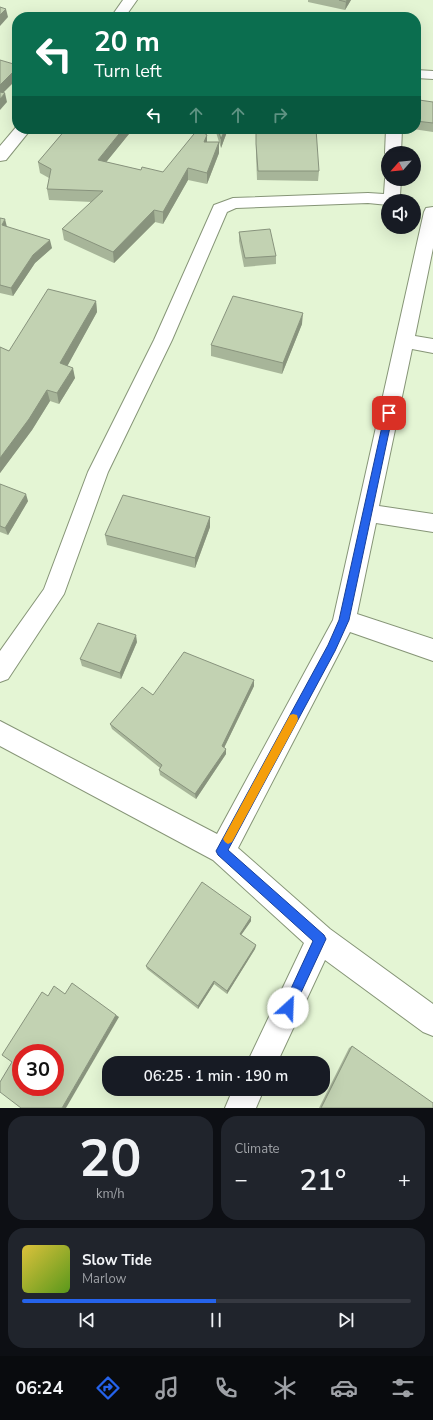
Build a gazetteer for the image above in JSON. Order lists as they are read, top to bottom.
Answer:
{
  "north": "bottom left",
  "page": {
    "turn": ["20 m", "Turn left"],
    "limit": "30",
    "trip": "06:25 · 1 min · 190 m",
    "tile": [
      ["20", "km/h"],
      "Climate"
    ],
    "heat": ["−", "21°", "+"],
    "song": ["Slow Tide", "Marlow"],
    "tabs": "06:24"
  }
}
